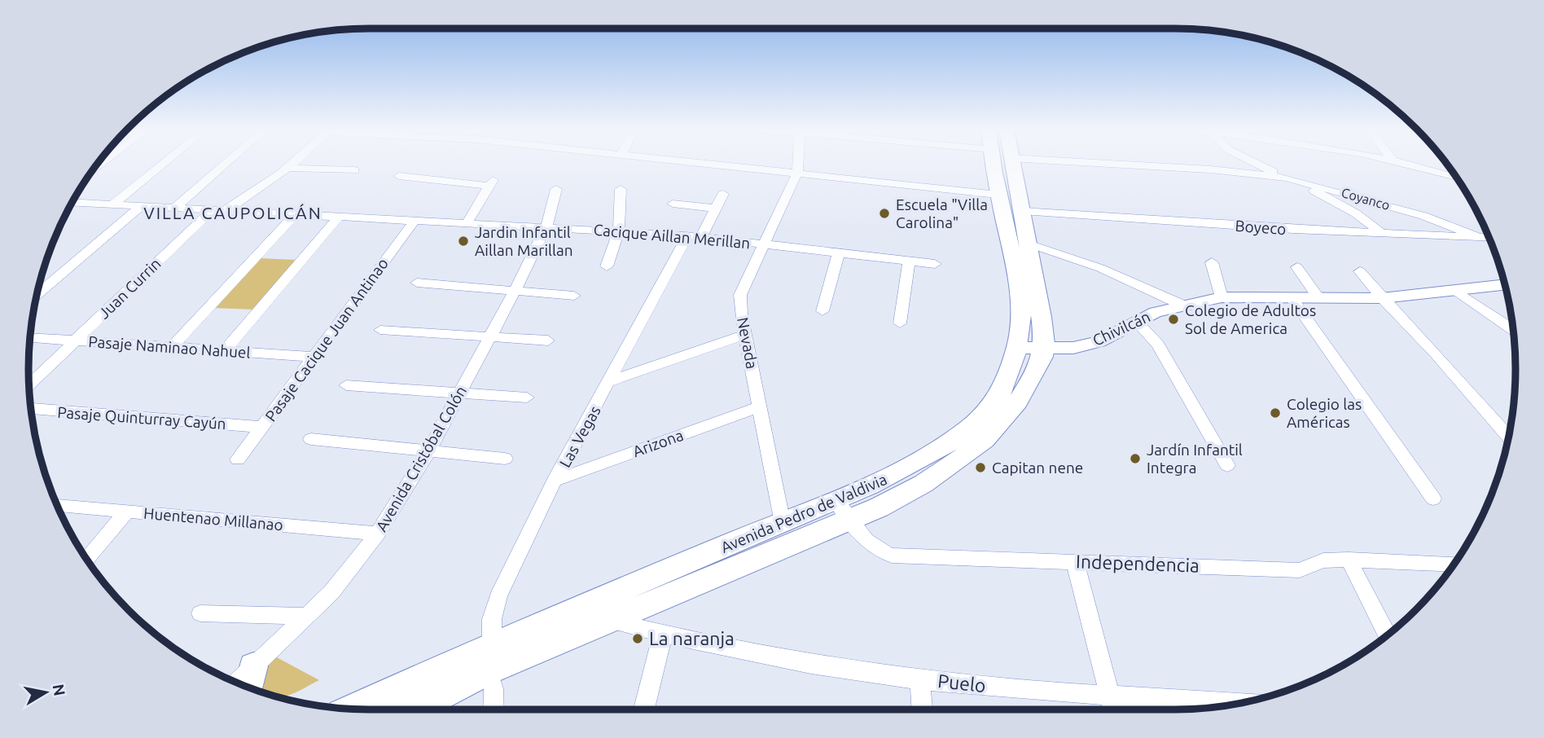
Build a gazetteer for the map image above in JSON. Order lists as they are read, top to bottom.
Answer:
{
  "streets": {
    "main road": ["Avenida Pedro de Valdivia"],
    "street": [
      "Coyanco",
      "Boyeco",
      "Cacique Aillan Merillan",
      "Juan Currin",
      "Chivilcán",
      "Pasaje Cacique Juan Antinao",
      "Nevada",
      "Pasaje Naminao Nahuel",
      "Pasaje Quinturray Cayún",
      "Las Vegas",
      "Arizona",
      "Avenida Cristóbal Colón",
      "Huentenao Millanao",
      "Independencia",
      "Puelo"
    ]
  },
  "crossings": [
    ["Coyanco", "Boyeco"],
    ["Boyeco", "Avenida Pedro de Valdivia"],
    ["Cacique Aillan Merillan", "Juan Currin"],
    ["Cacique Aillan Merillan", "Pasaje Cacique Juan Antinao"],
    ["Cacique Aillan Merillan", "Nevada"],
    ["Cacique Aillan Merillan", "Las Vegas"],
    ["Cacique Aillan Merillan", "Avenida Cristóbal Colón"],
    ["Juan Currin", "Pasaje Naminao Nahuel"],
    ["Chivilcán", "Avenida Pedro de Valdivia"],
    ["Pasaje Cacique Juan Antinao", "Pasaje Naminao Nahuel"],
    ["Pasaje Cacique Juan Antinao", "Pasaje Quinturray Cayún"],
    ["Nevada", "Arizona"],
    ["Nevada", "Avenida Pedro de Valdivia"],
    ["Las Vegas", "Arizona"],
    ["Las Vegas", "Avenida Pedro de Valdivia"],
    ["Avenida Cristóbal Colón", "Huentenao Millanao"],
    ["Avenida Pedro de Valdivia", "Independencia"],
    ["Avenida Pedro de Valdivia", "Puelo"]
  ],
  "districts": ["VILLA CAUPOLICÁN"],
  "places": [
    "Escuela \"Villa Carolina\"",
    "Jardin Infantil Aillan Marillan",
    "Colegio de Adultos Sol de America",
    "Colegio las Américas",
    "Jardín Infantil Integra",
    "Capitan nene",
    "La naranja"
  ],
  "north": "right"
}
